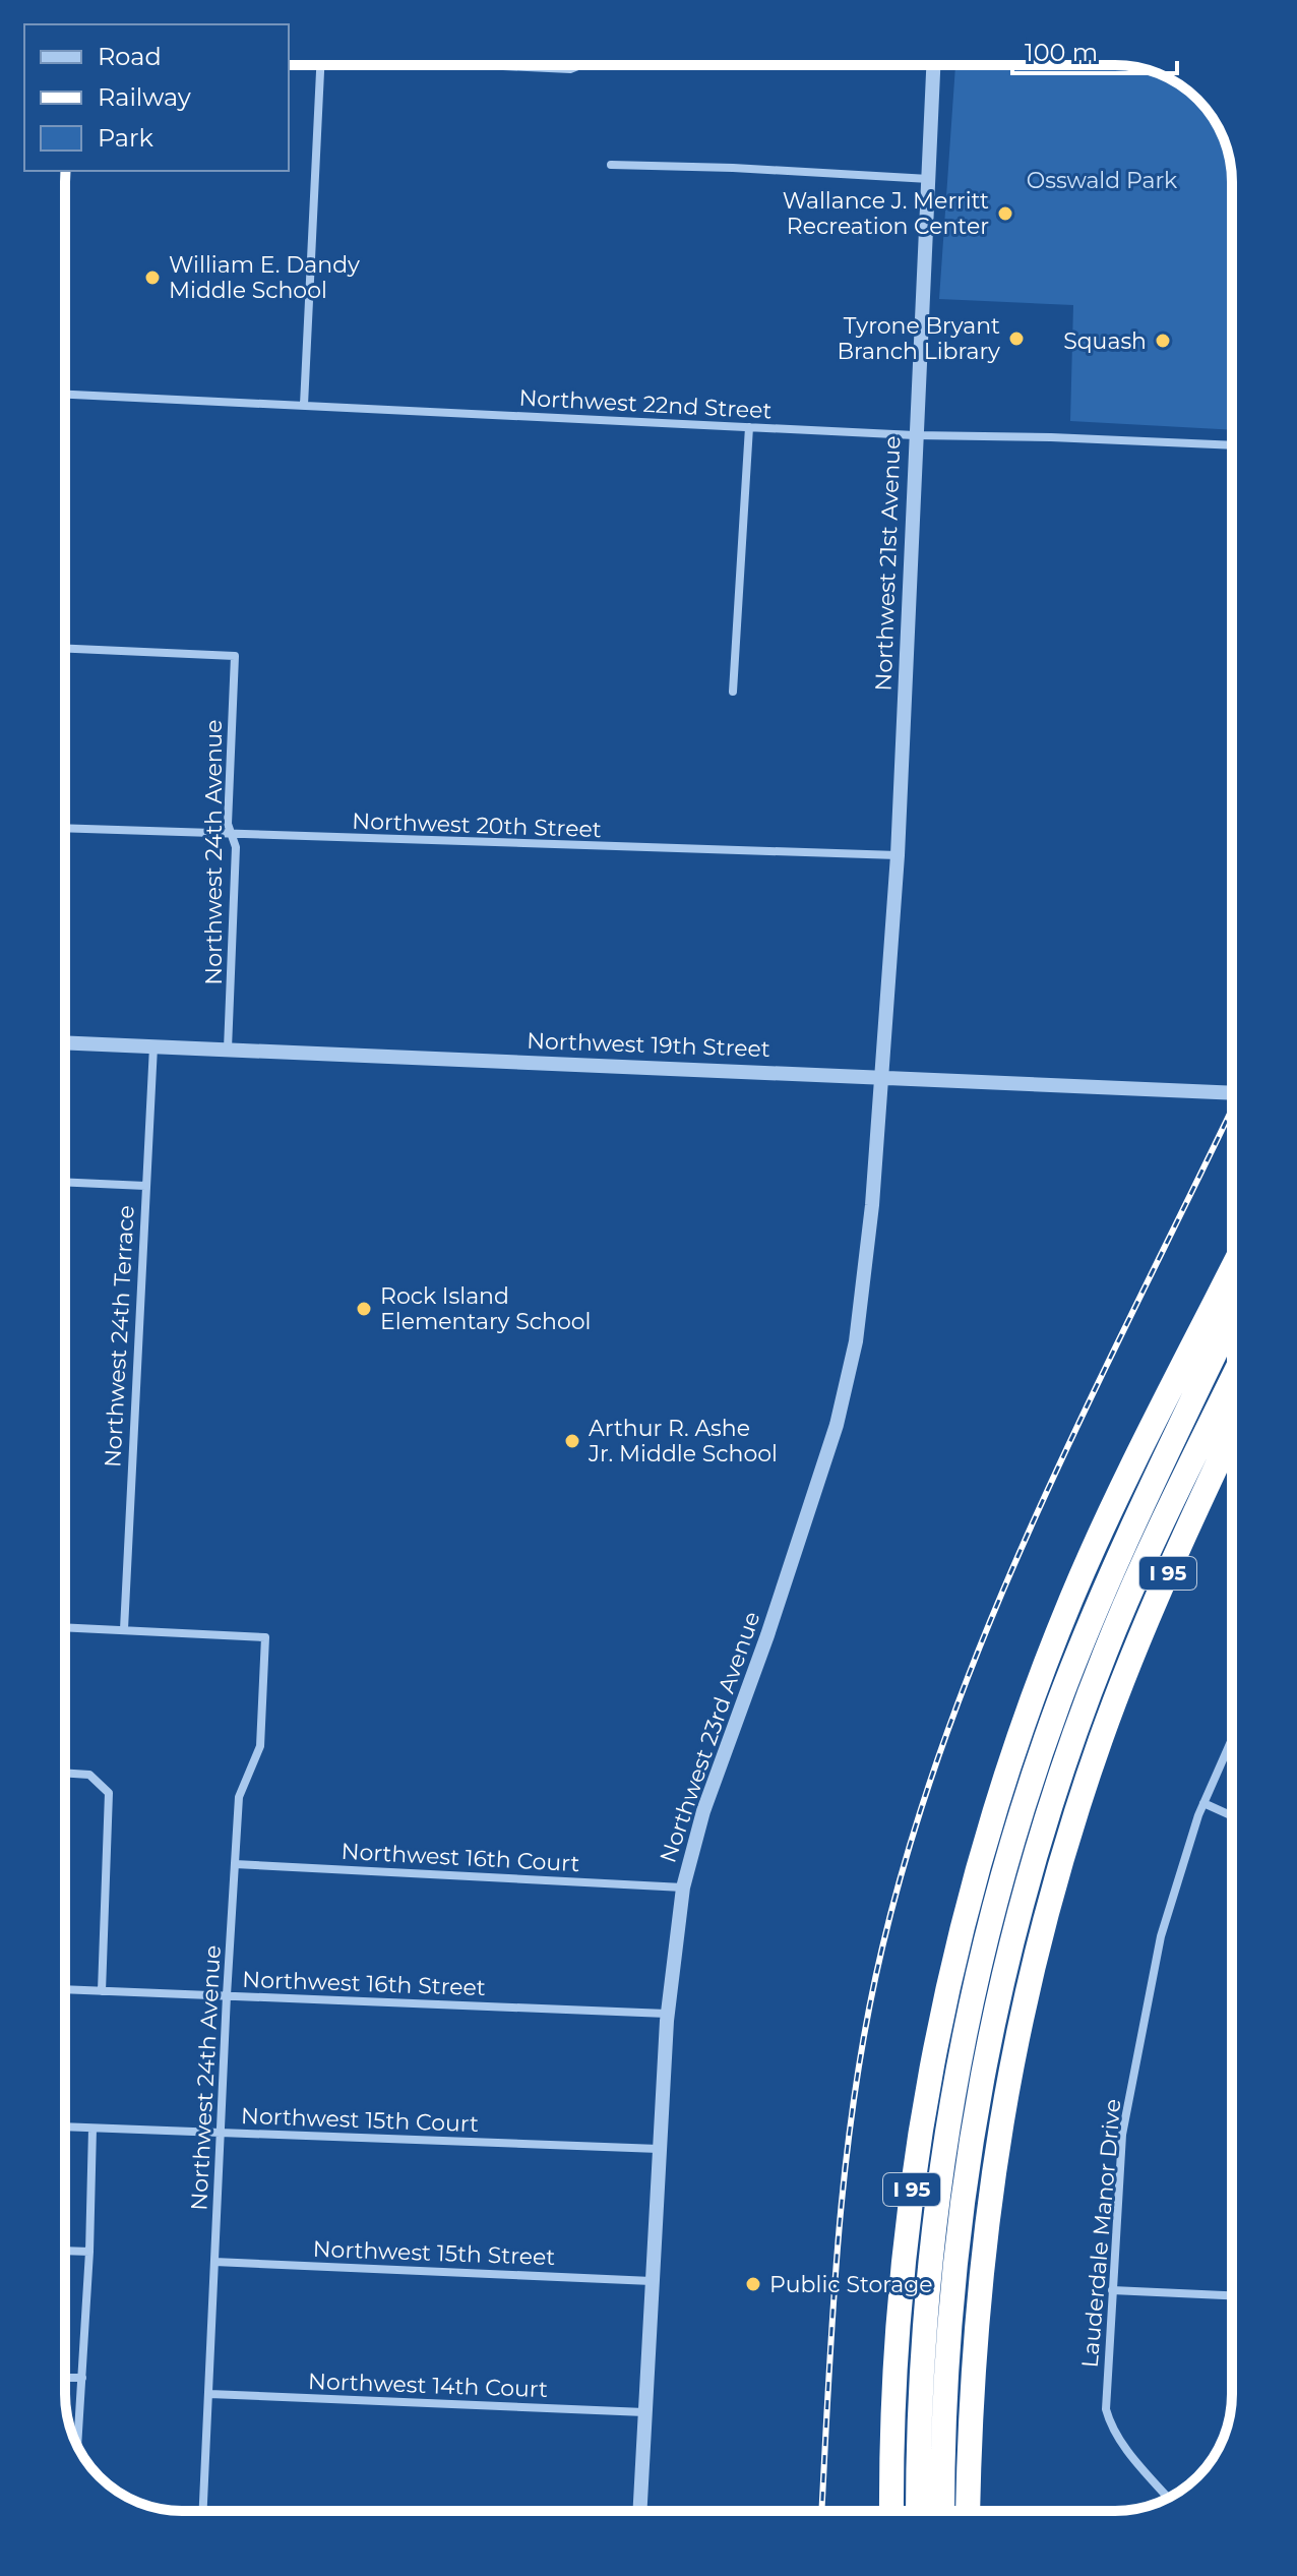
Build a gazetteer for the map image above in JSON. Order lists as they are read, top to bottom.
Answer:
{
  "streets": {
    "highway": ["I 95"],
    "street": [
      "Northwest 22nd Street",
      "Northwest 21st Avenue",
      "Northwest 20th Street",
      "Northwest 24th Avenue",
      "Northwest 19th Street",
      "Northwest 24th Terrace",
      "Northwest 23rd Avenue",
      "Northwest 16th Court",
      "Northwest 16th Street",
      "Northwest 15th Court",
      "Lauderdale Manor Drive",
      "Northwest 15th Street",
      "Northwest 14th Court"
    ]
  },
  "crossings": [
    ["Northwest 22nd Street", "Northwest 21st Avenue"],
    ["Northwest 21st Avenue", "Northwest 20th Street"],
    ["Northwest 21st Avenue", "Northwest 19th Street"],
    ["Northwest 21st Avenue", "Northwest 23rd Avenue"],
    ["Northwest 20th Street", "Northwest 24th Avenue"],
    ["Northwest 24th Avenue", "Northwest 19th Street"],
    ["Northwest 24th Avenue", "Northwest 24th Terrace"],
    ["Northwest 24th Avenue", "Northwest 16th Court"],
    ["Northwest 24th Avenue", "Northwest 16th Street"],
    ["Northwest 24th Avenue", "Northwest 15th Court"],
    ["Northwest 24th Avenue", "Northwest 15th Street"],
    ["Northwest 24th Avenue", "Northwest 14th Court"],
    ["Northwest 19th Street", "Northwest 24th Terrace"],
    ["Northwest 19th Street", "Northwest 23rd Avenue"],
    ["Northwest 23rd Avenue", "Northwest 16th Court"],
    ["Northwest 23rd Avenue", "Northwest 16th Street"],
    ["Northwest 23rd Avenue", "Northwest 15th Court"],
    ["Northwest 23rd Avenue", "Northwest 15th Street"],
    ["Northwest 23rd Avenue", "Northwest 14th Court"]
  ],
  "parks": ["Osswald Park"],
  "places": [
    "Wallance J. Merritt Recreation Center",
    "William E. Dandy Middle School",
    "Tyrone Bryant Branch Library",
    "Squash",
    "Rock Island Elementary School",
    "Arthur R. Ashe Jr. Middle School",
    "Public Storage"
  ],
  "legend": ["Road", "Railway", "Park"],
  "scale_bar": "100 m"
}
